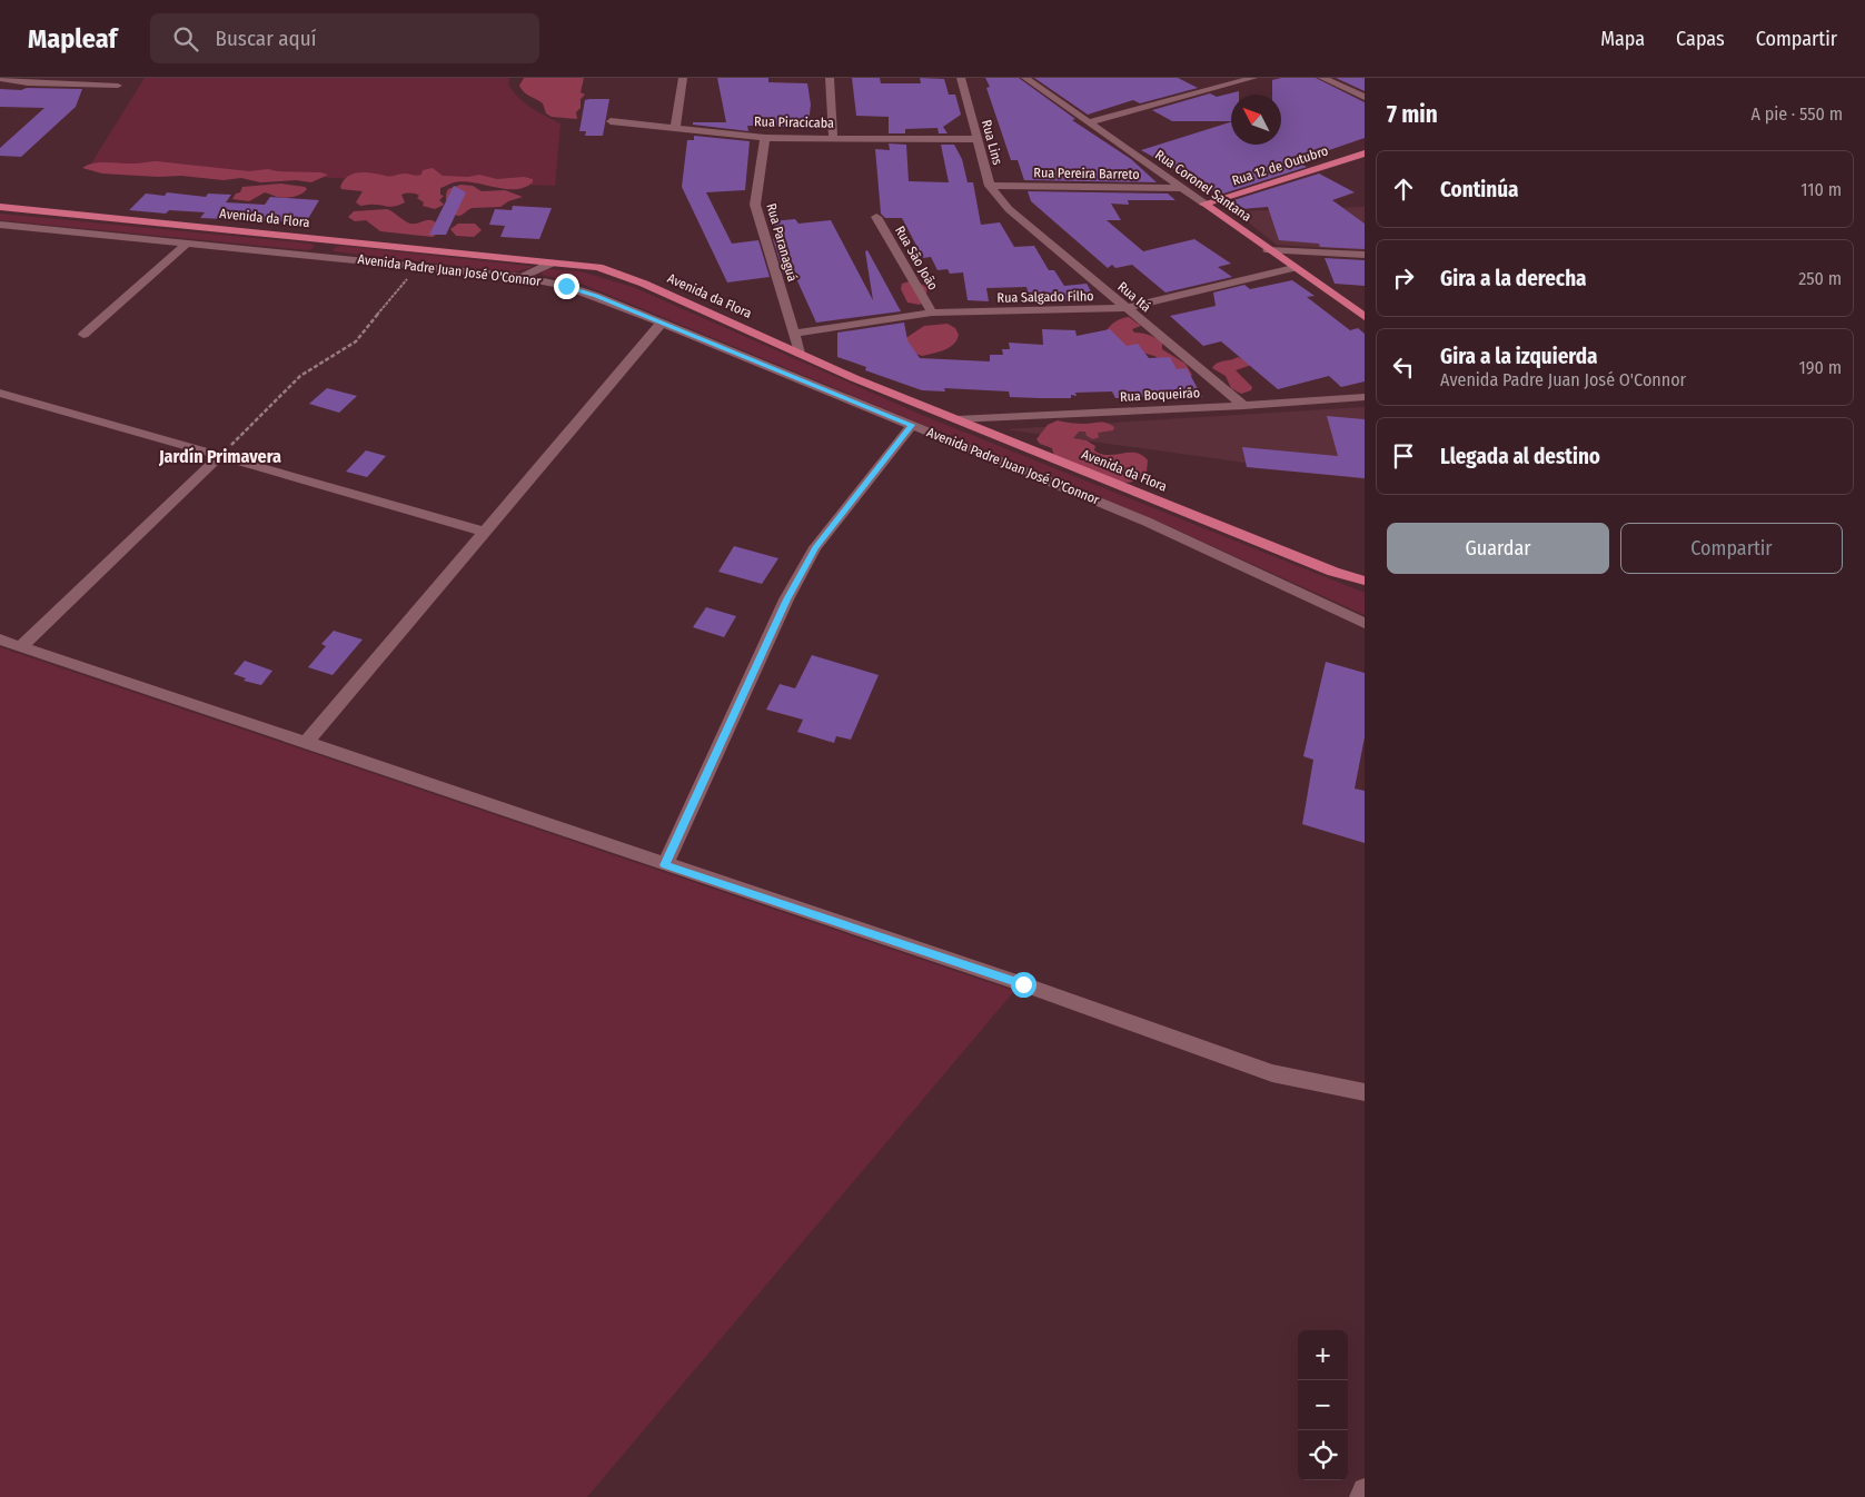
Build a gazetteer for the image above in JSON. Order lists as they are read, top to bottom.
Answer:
{
  "streets": {
    "main road": ["Rua 12 de Outubro", "Rua Coronel Santana", "Avenida da Flora"],
    "street": [
      "Rua Piracicaba",
      "Rua Lins",
      "Rua Pereira Barreto",
      "Rua Paranaguá",
      "Rua São João",
      "Avenida Padre Juan José O'Connor",
      "Rua Salgado Filho",
      "Rua Itá",
      "Rua Boqueirão"
    ]
  },
  "crossings": [
    ["Rua Piracicaba", "Rua Lins"],
    ["Rua Piracicaba", "Rua Paranaguá"],
    ["Rua Lins", "Rua Pereira Barreto"],
    ["Rua Lins", "Rua Itá"],
    ["Rua 12 de Outubro", "Rua Coronel Santana"],
    ["Rua Pereira Barreto", "Rua Coronel Santana"],
    ["Rua Coronel Santana", "Rua Salgado Filho"],
    ["Avenida da Flora", "Rua Paranaguá"],
    ["Avenida da Flora", "Rua Boqueirão"],
    ["Rua Paranaguá", "Rua Salgado Filho"],
    ["Rua São João", "Rua Salgado Filho"],
    ["Rua Salgado Filho", "Rua Itá"],
    ["Rua Itá", "Rua Boqueirão"]
  ],
  "districts": ["Jardín Primavera"],
  "north": "top left",
  "page": {
    "header": "Mapleaf",
    "search": "Buscar aquí",
    "nav": ["Mapa", "Capas", "Compartir"],
    "heading": ["7 min", "A pie · 550 m"],
    "list": [
      ["Continúa", "110 m"],
      ["Gira a la derecha", "250 m"],
      ["Gira a la izquierda", "Avenida Padre Juan José O'Connor", "190 m"],
      "Llegada al destino"
    ],
    "buttons": ["Guardar", "Compartir"],
    "map_buttons": ["+", "−"]
  }
}
